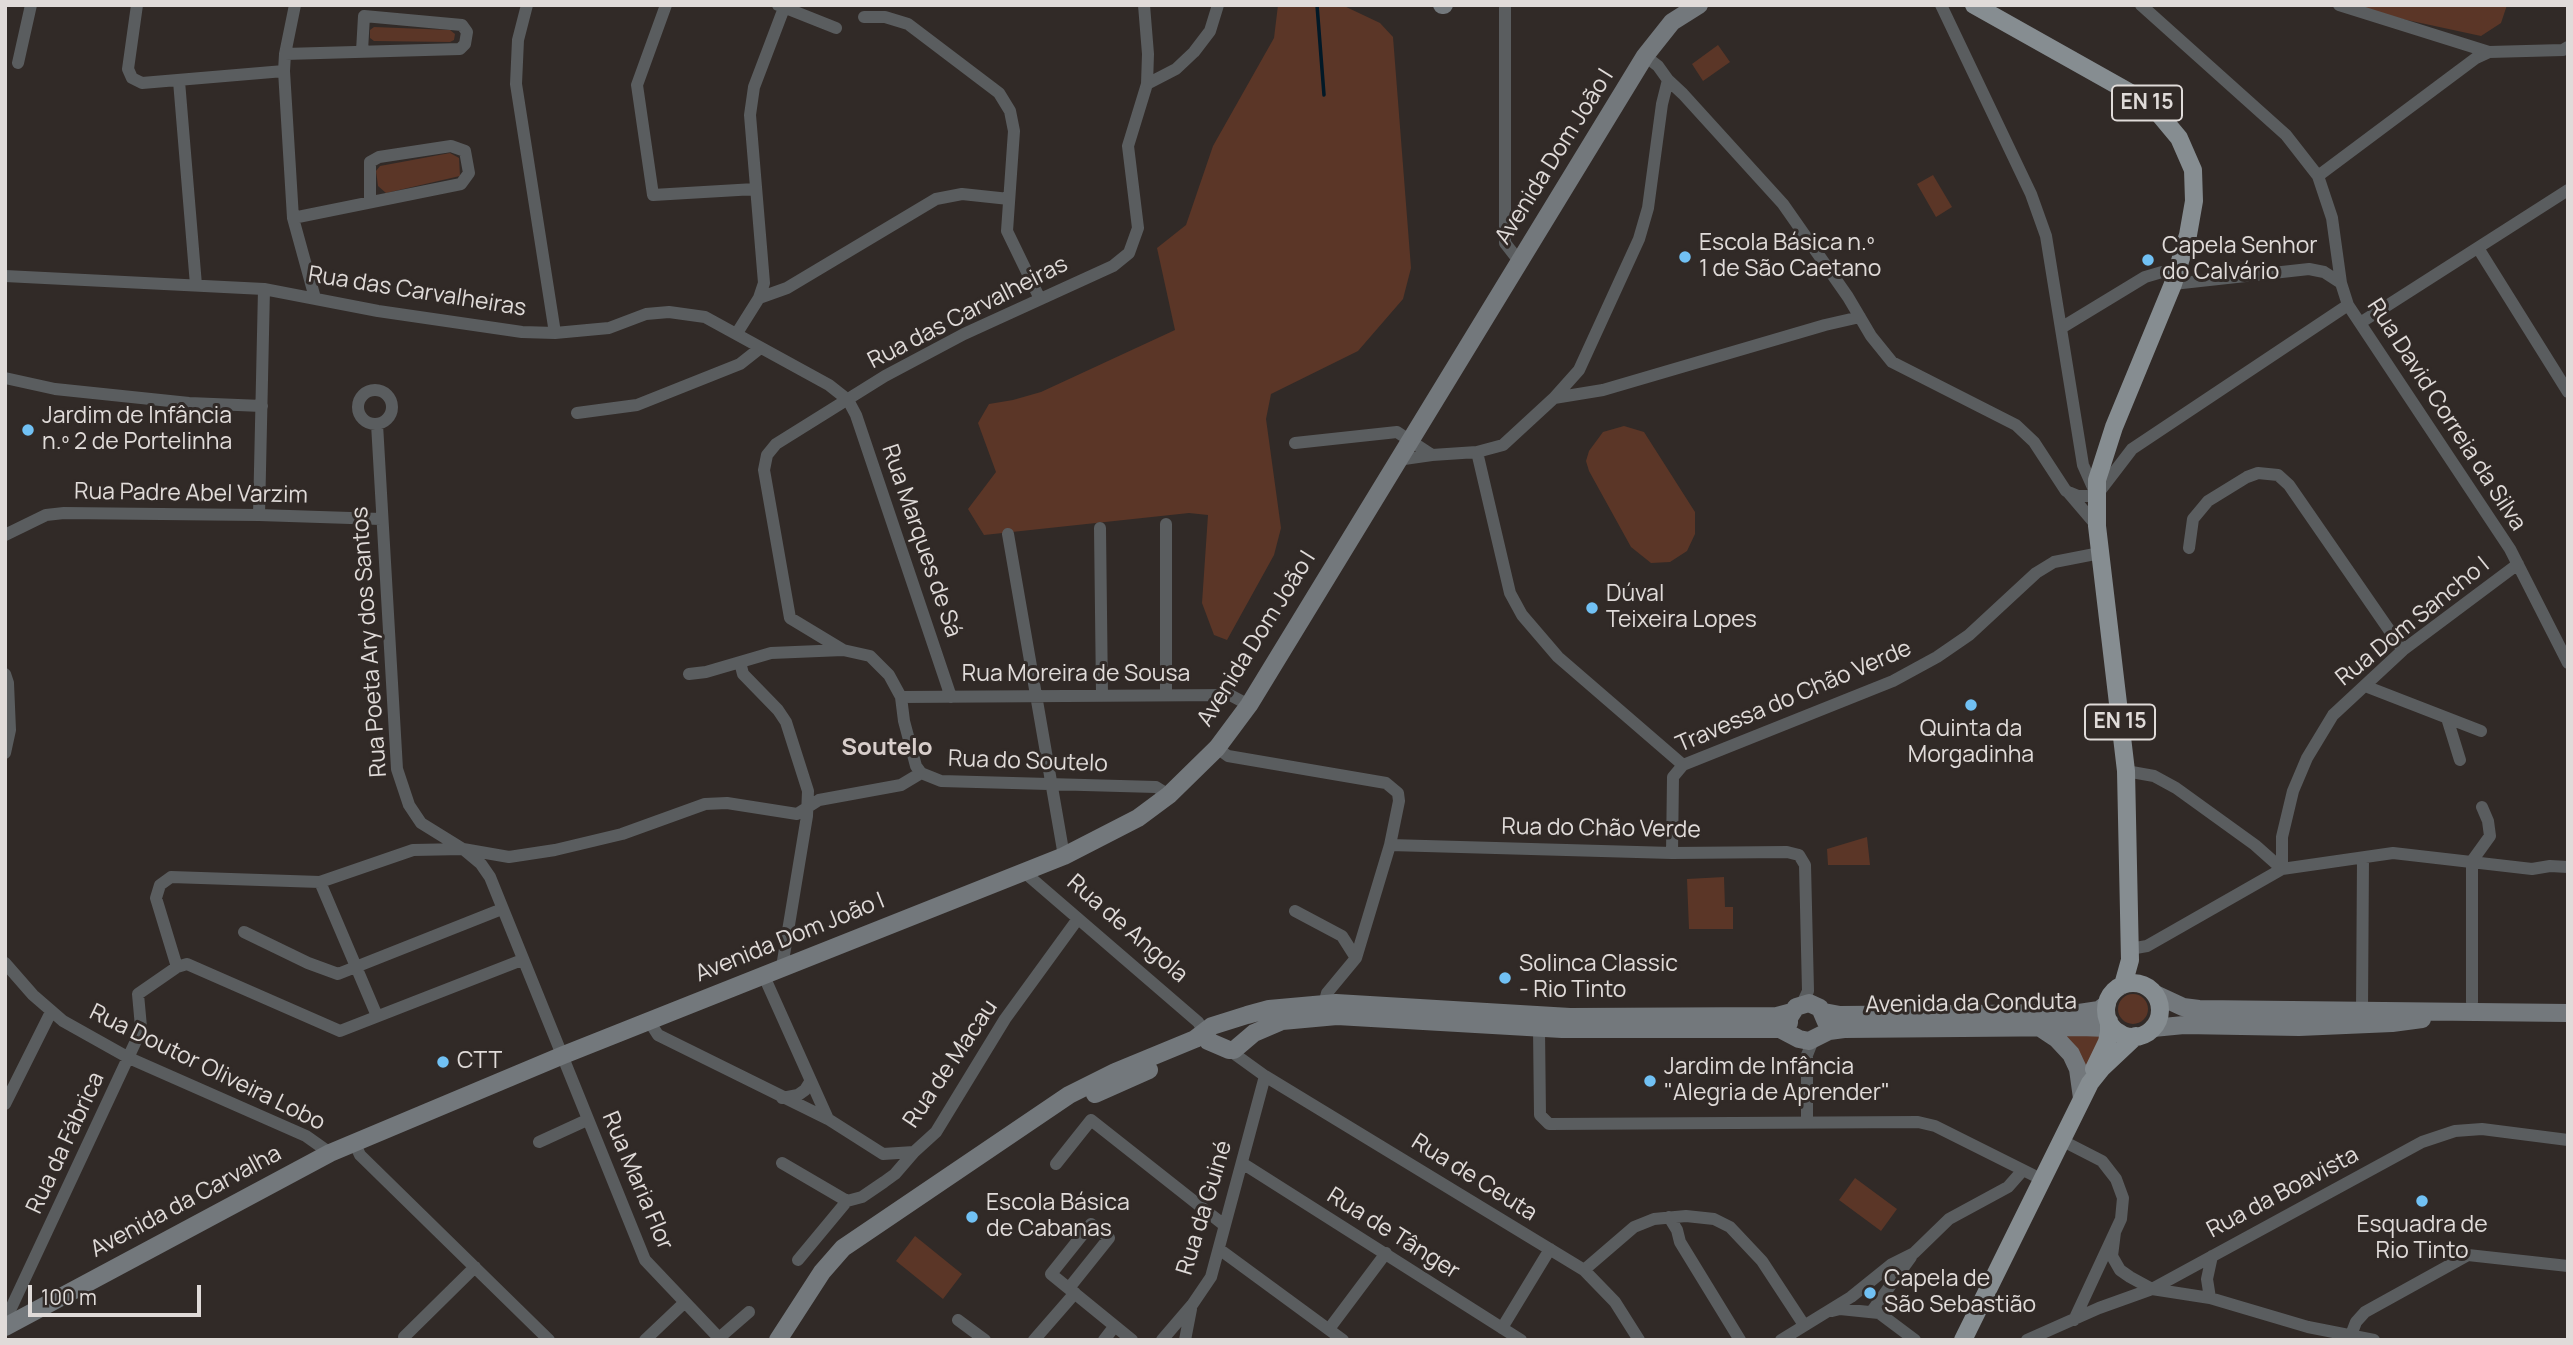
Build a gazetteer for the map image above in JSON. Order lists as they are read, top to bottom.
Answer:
{
  "streets": {
    "main road": [
      "EN 15",
      "Avenida Dom João I",
      "Rua de Angola",
      "Avenida da Conduta",
      "Avenida da Carvalha"
    ],
    "street": [
      "Rua das Carvalheiras",
      "Rua David Correia da Silva",
      "Rua Padre Abel Varzim",
      "Rua Marques de Sá",
      "Rua Dom Sancho I",
      "Rua Poeta Ary dos Santos",
      "Rua Moreira de Sousa",
      "Travessa do Chão Verde",
      "Rua do Soutelo",
      "Rua do Chão Verde",
      "Rua de Macau",
      "Rua Doutor Oliveira Lobo",
      "Rua da Fábrica",
      "Rua de Ceuta",
      "Rua Maria Flor",
      "Rua da Boavista",
      "Rua da Guiné",
      "Rua de Tânger"
    ]
  },
  "crossings": [
    ["EN 15", "Travessa do Chão Verde"],
    ["EN 15", "Avenida da Conduta"],
    ["Avenida Dom João I", "Rua Poeta Ary dos Santos"],
    ["Avenida Dom João I", "Rua Moreira de Sousa"],
    ["Avenida Dom João I", "Rua do Soutelo"],
    ["Avenida Dom João I", "Rua de Angola"],
    ["Avenida Dom João I", "Rua Maria Flor"],
    ["Avenida Dom João I", "Avenida da Carvalha"],
    ["Rua das Carvalheiras", "Rua Marques de Sá"],
    ["Rua David Correia da Silva", "Rua Dom Sancho I"],
    ["Rua Padre Abel Varzim", "Rua Poeta Ary dos Santos"],
    ["Rua Marques de Sá", "Rua Moreira de Sousa"],
    ["Rua Poeta Ary dos Santos", "Rua Maria Flor"],
    ["Rua Moreira de Sousa", "Rua do Soutelo"],
    ["Travessa do Chão Verde", "Rua do Chão Verde"],
    ["Rua do Chão Verde", "Avenida da Conduta"],
    ["Rua de Angola", "Avenida da Conduta"],
    ["Rua de Angola", "Rua de Macau"],
    ["Rua de Angola", "Rua de Ceuta"],
    ["Rua de Angola", "Rua da Guiné"],
    ["Rua Doutor Oliveira Lobo", "Rua da Fábrica"],
    ["Rua Doutor Oliveira Lobo", "Avenida da Carvalha"],
    ["Rua de Ceuta", "Rua da Guiné"],
    ["Rua da Guiné", "Rua de Tânger"]
  ],
  "districts": ["Soutelo"],
  "places": [
    "Escola Básica n.º 1 de São Caetano",
    "Capela Senhor do Calvário",
    "Jardim de Infância n.º 2 de Portelinha",
    "Dúval Teixeira Lopes",
    "Quinta da Morgadinha",
    "Solinca Classic - Rio Tinto",
    "CTT",
    "Jardim de Infância \"Alegria de Aprender\"",
    "Esquadra de Rio Tinto",
    "Escola Básica de Cabanas",
    "Capela de São Sebastião"
  ],
  "scale_bar": "100 m"
}
